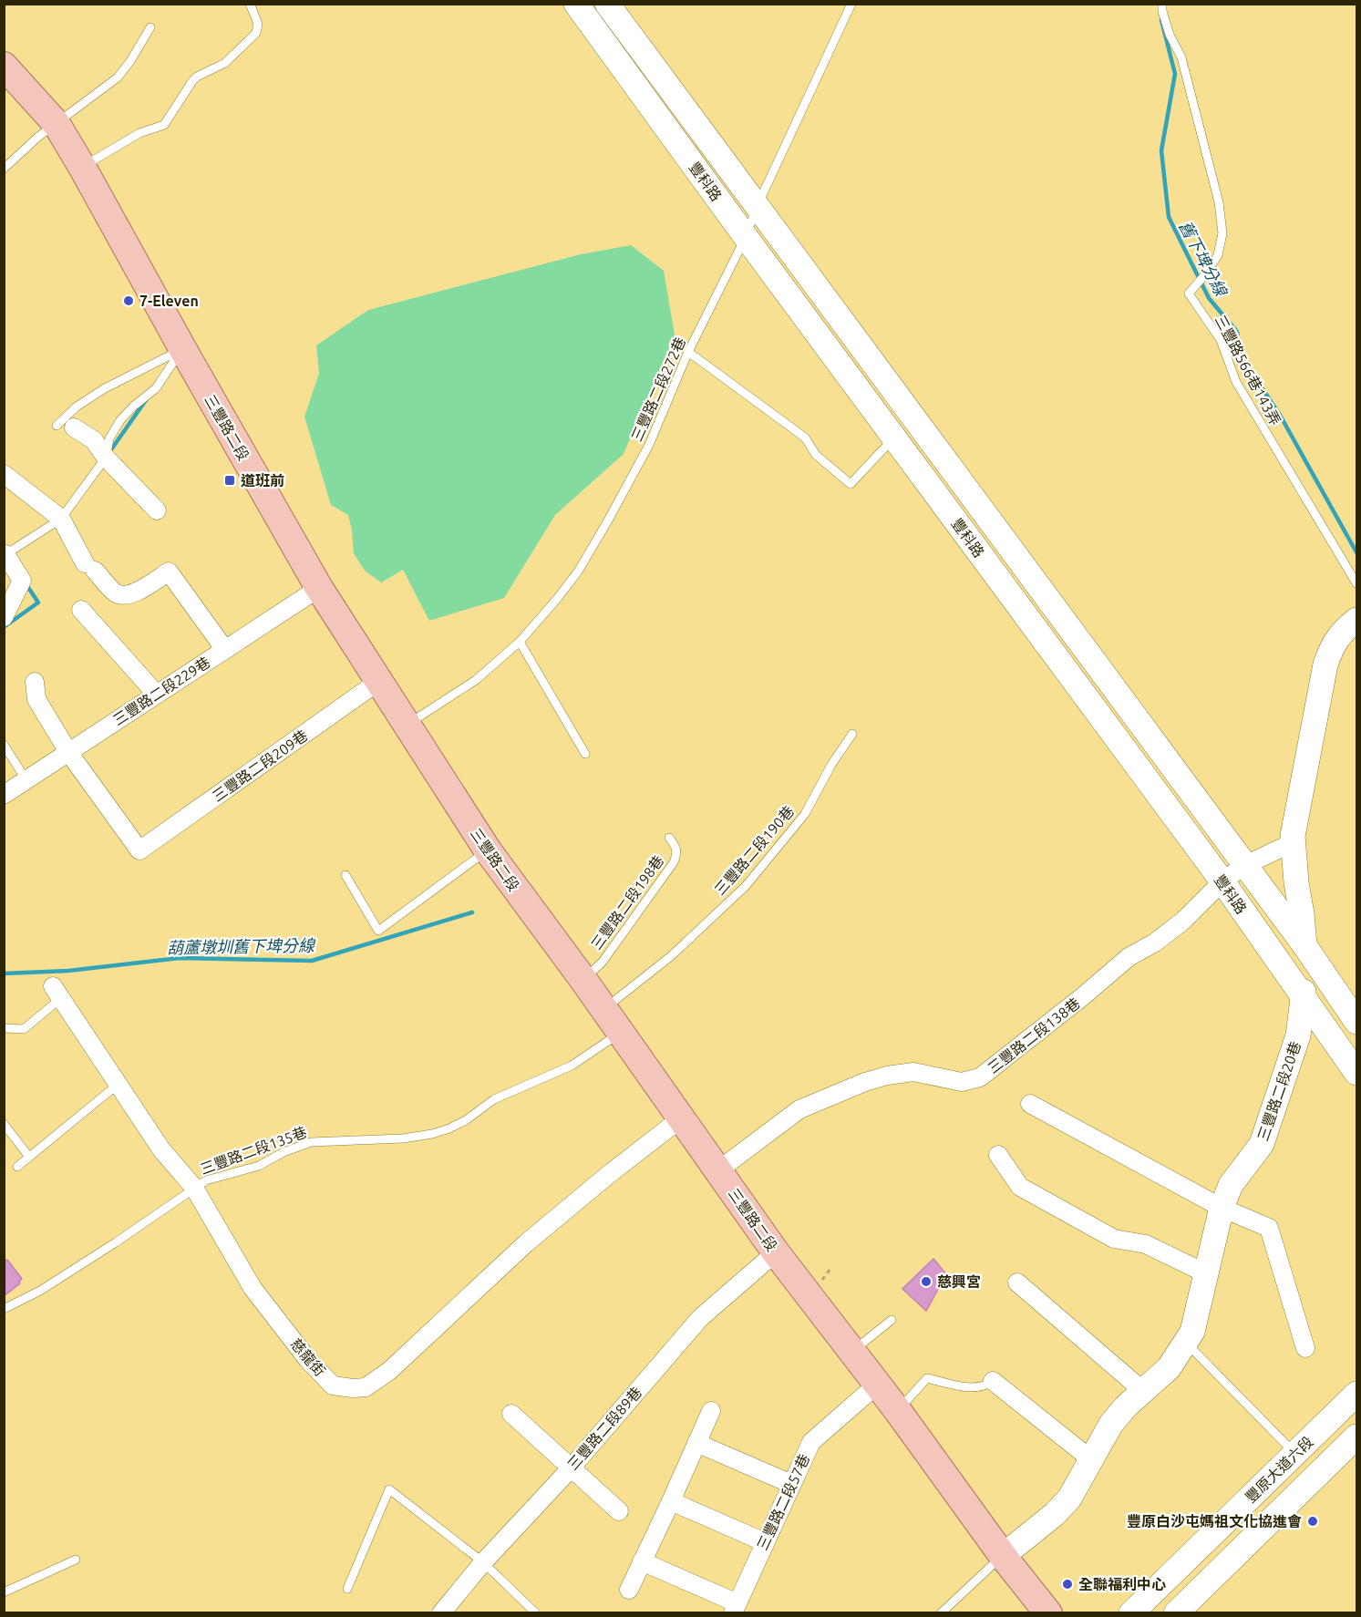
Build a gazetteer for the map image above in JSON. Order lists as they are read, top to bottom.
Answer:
{
  "streets": {
    "main road": ["三豐路二段"],
    "street": [
      "豐科路",
      "三豐路二段229巷",
      "三豐路二段209巷",
      "三豐路二段138巷",
      "三豐路二段20巷",
      "慈龍街",
      "三豐路二段89巷",
      "豐原大道六段",
      "三豐路二段57巷"
    ],
    "lane": [
      "三豐路566巷143弄",
      "三豐路二段272巷",
      "三豐路二段190巷",
      "三豐路二段198巷",
      "三豐路二段135巷"
    ]
  },
  "crossings": [
    ["豐科路", "三豐路二段272巷"],
    ["豐科路", "三豐路二段138巷"],
    ["豐科路", "三豐路二段20巷"],
    ["三豐路二段272巷", "三豐路二段"],
    ["三豐路二段", "三豐路二段229巷"],
    ["三豐路二段", "三豐路二段209巷"],
    ["三豐路二段", "三豐路二段190巷"],
    ["三豐路二段", "三豐路二段198巷"],
    ["三豐路二段", "三豐路二段138巷"],
    ["三豐路二段", "三豐路二段20巷"],
    ["三豐路二段", "三豐路二段135巷"],
    ["三豐路二段", "慈龍街"],
    ["三豐路二段", "三豐路二段89巷"],
    ["三豐路二段", "三豐路二段57巷"],
    ["三豐路二段229巷", "三豐路二段209巷"],
    ["三豐路二段138巷", "三豐路二段20巷"],
    ["三豐路二段135巷", "慈龍街"]
  ],
  "water": ["舊下埤分線", "葫蘆墩圳舊下埤分線"],
  "places": {
    "other": [
      "7-Eleven",
      "慈興宮",
      "豐原白沙屯媽祖文化協進會",
      "全聯福利中心"
    ],
    "transit": ["道班前"]
  }
}
